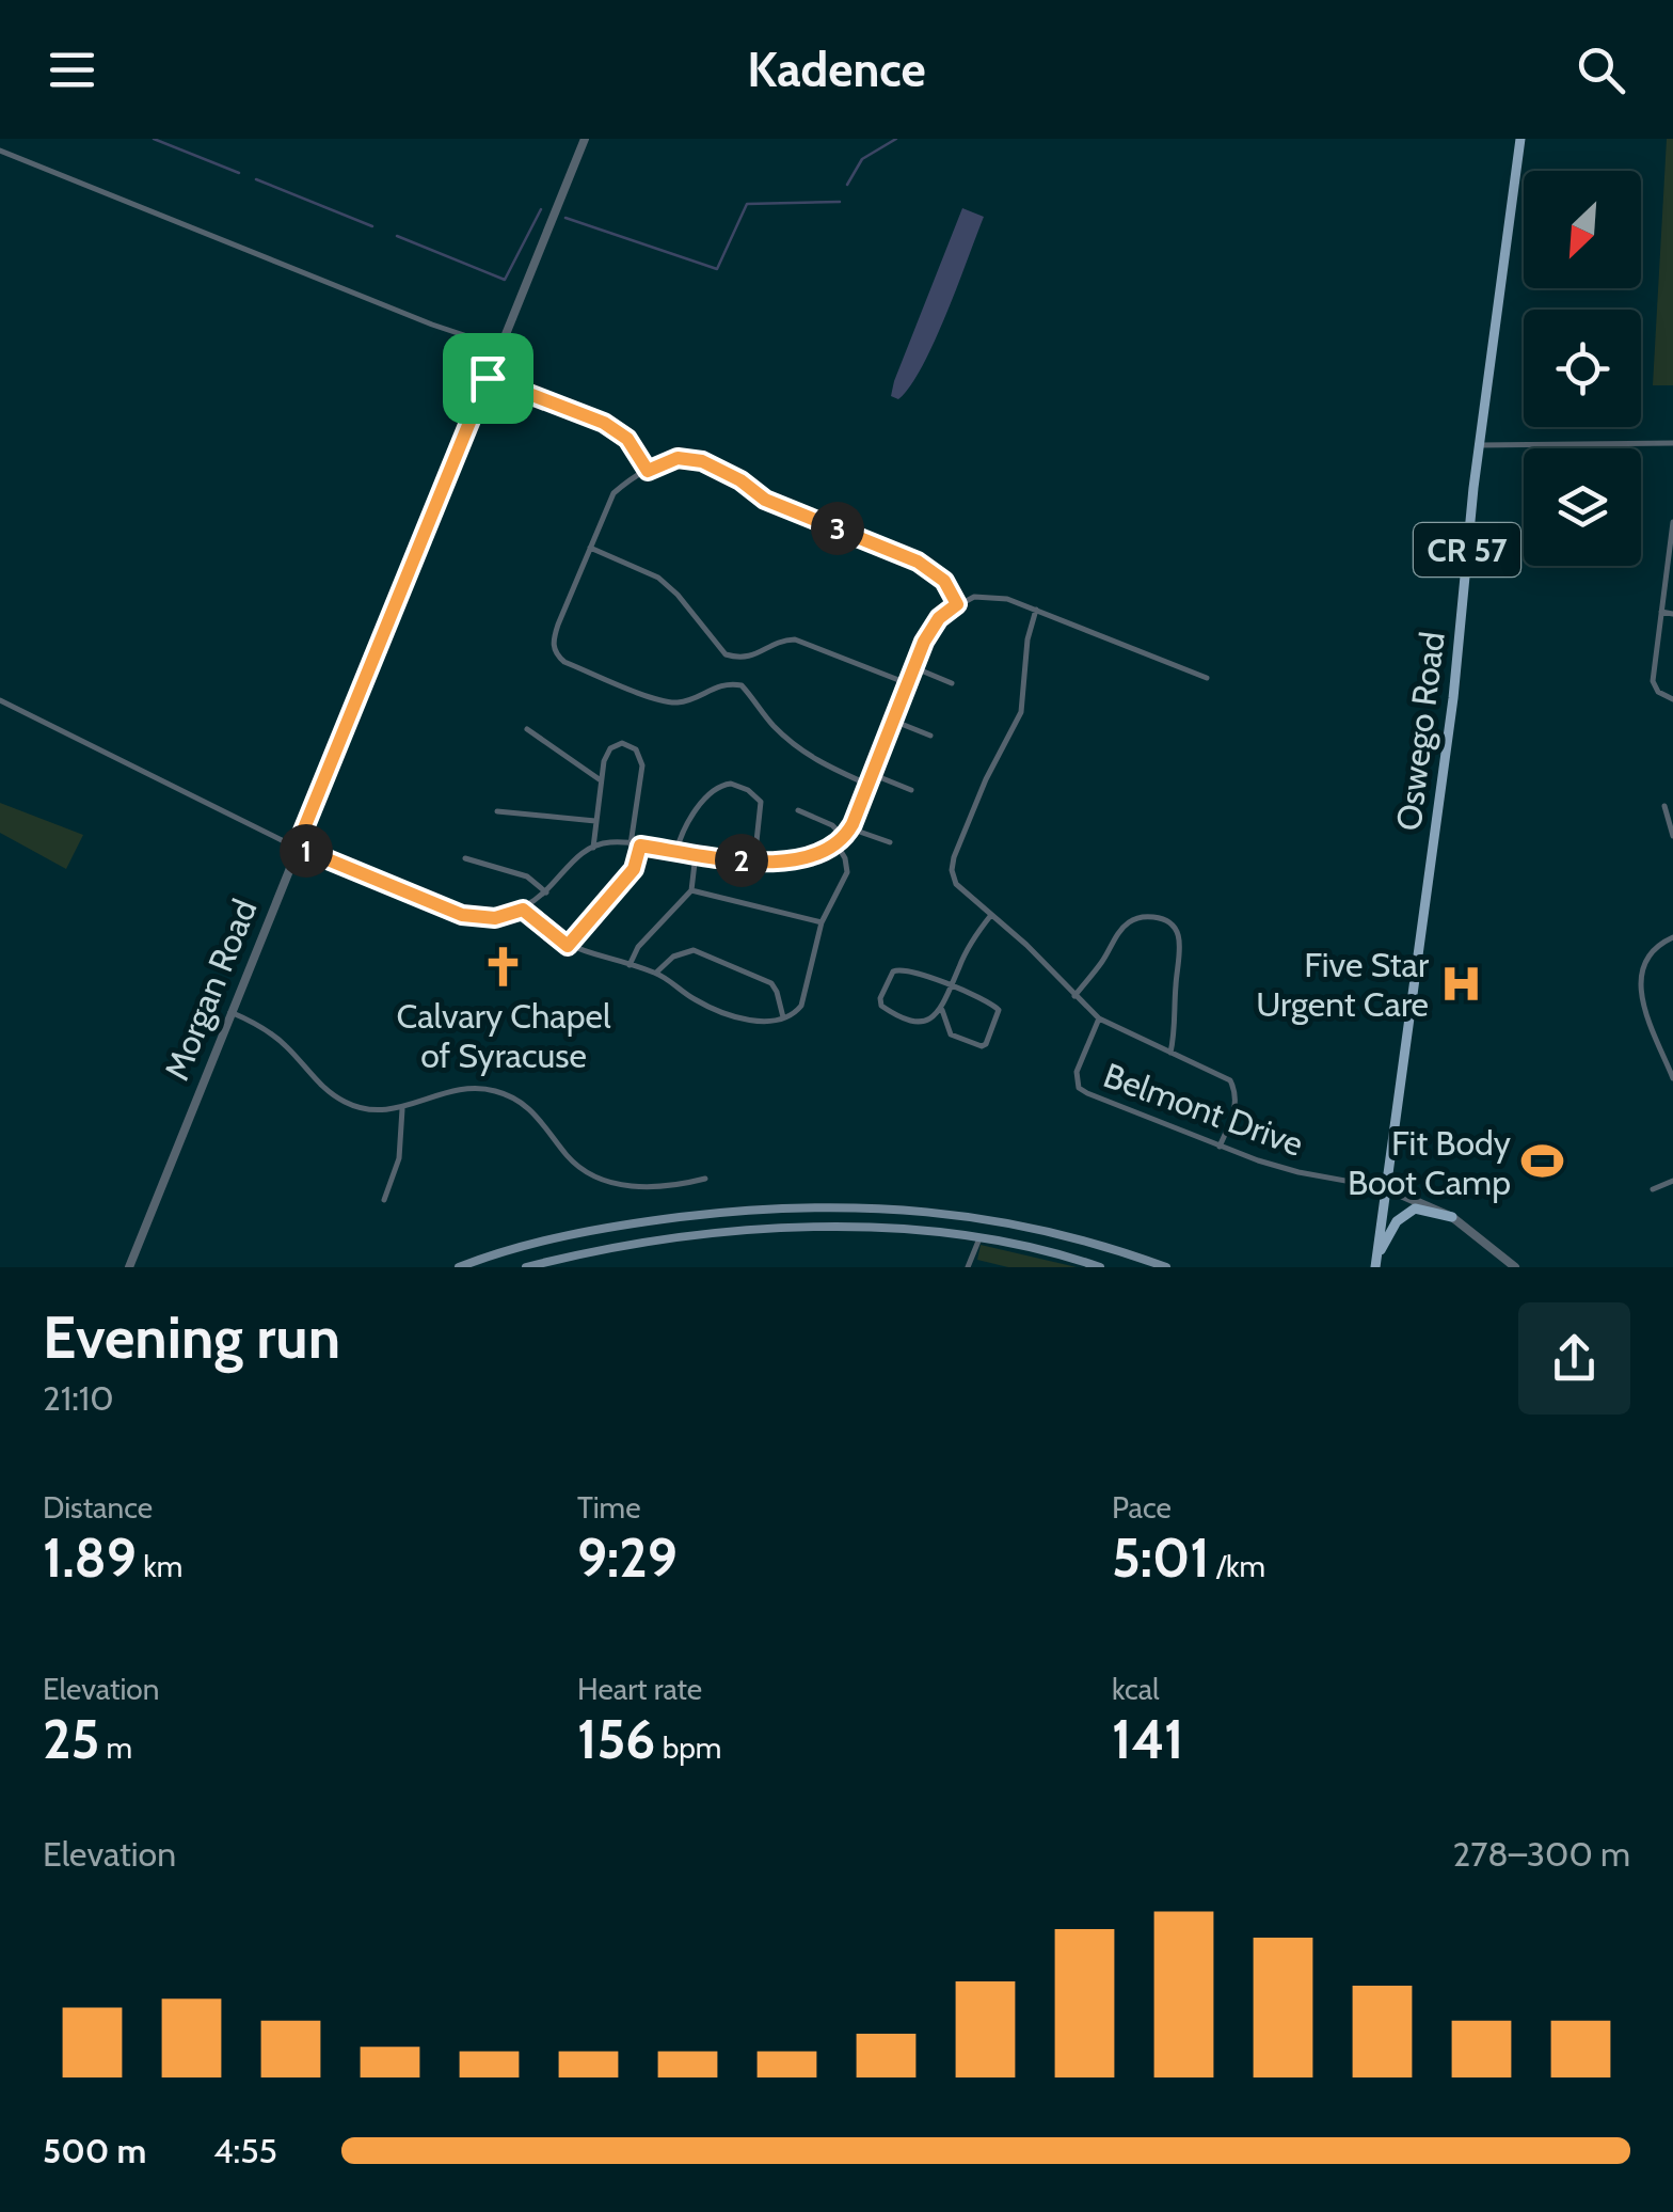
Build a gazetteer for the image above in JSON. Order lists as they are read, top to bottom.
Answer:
{
  "streets": {
    "main road": ["CR 57", "Oswego Road"],
    "street": ["Morgan Road", "Belmont Drive"]
  },
  "crossings": [
    ["Oswego Road", "Belmont Drive"]
  ],
  "places": {
    "church": ["Calvary Chapel of Syracuse"],
    "hospital": ["Five Star Urgent Care"],
    "sports": ["Fit Body Boot Camp"]
  },
  "north": "bottom left",
  "page": {
    "header": "Kadence",
    "pins": ["3", "1", "2"],
    "heading": ["Evening run", "21:10"],
    "stats": [
      ["Distance", "1.89 km"],
      ["Time", "9:29"],
      ["Pace", "5:01 /km"],
      ["Elevation", "25 m"],
      ["Heart rate", "156 bpm"],
      ["kcal", "141"]
    ],
    "chart": ["Elevation", "278–300 m"],
    "list": [
      {
        "name": "500 m",
        "note": "4:55"
      }
    ]
  }
}
